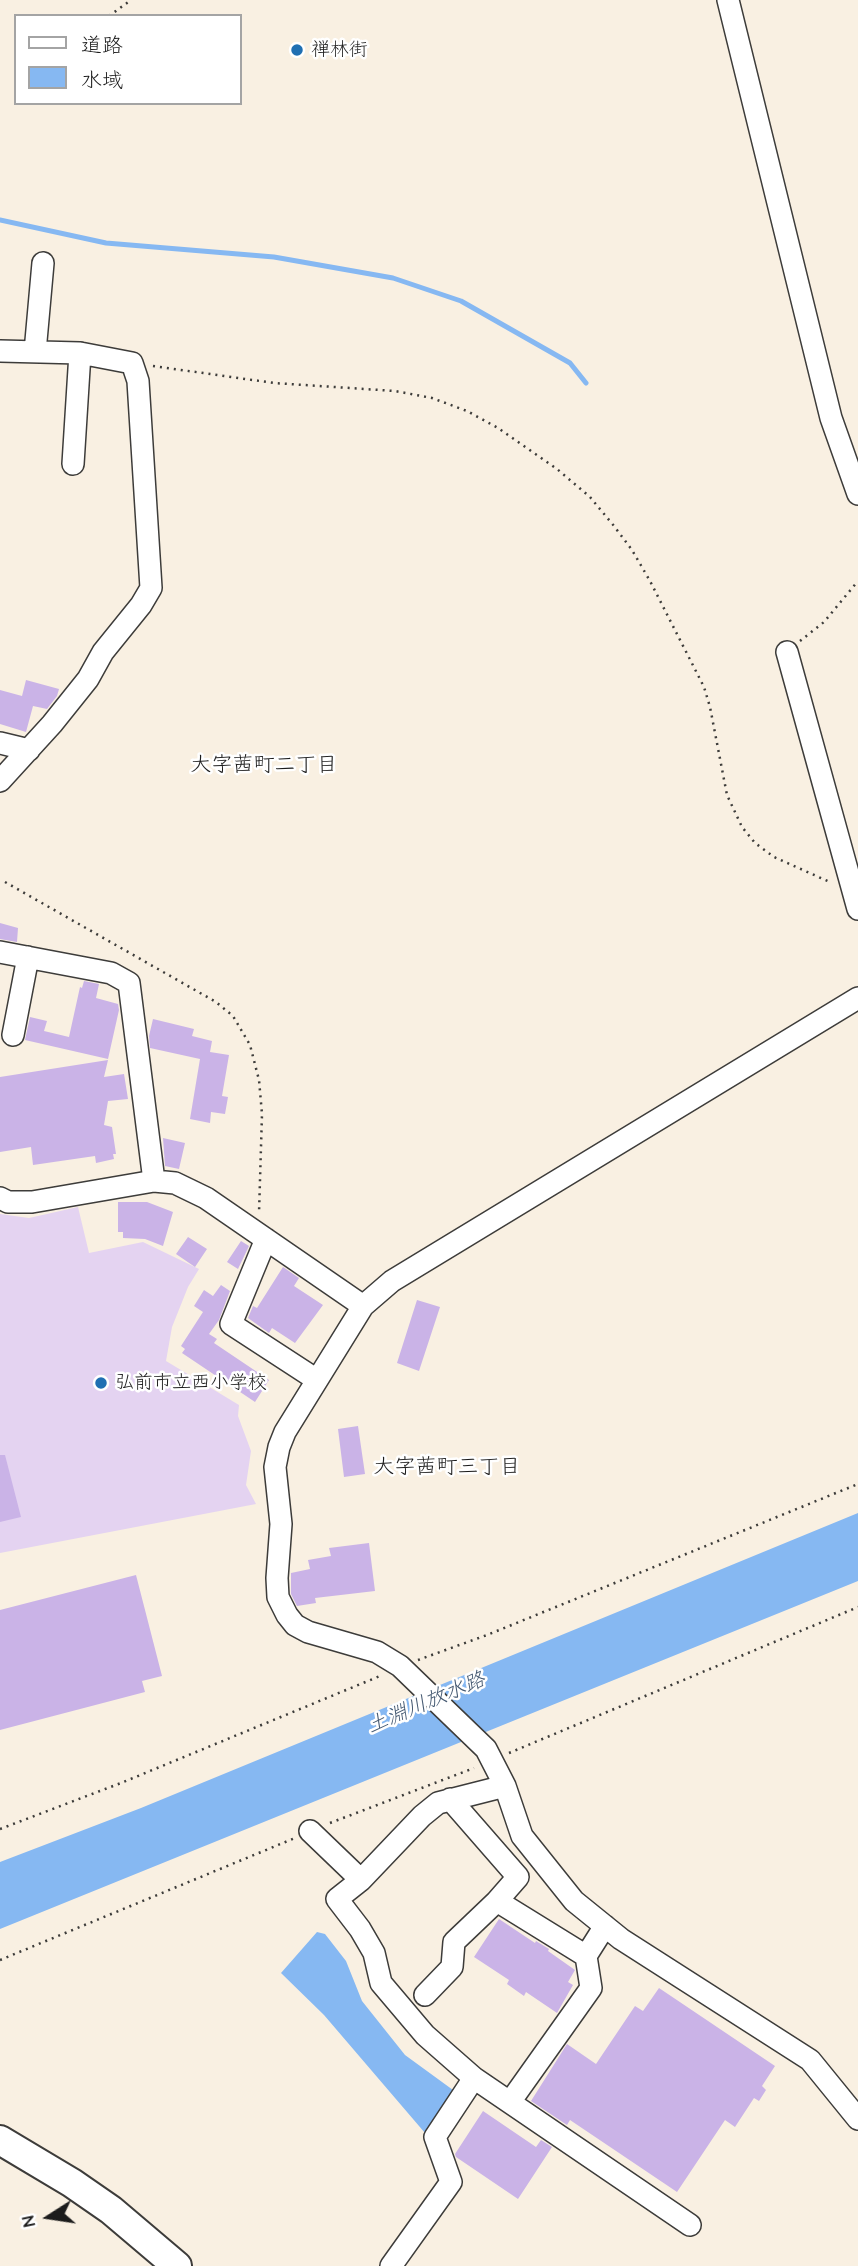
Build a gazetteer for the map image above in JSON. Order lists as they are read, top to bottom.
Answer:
{
  "districts": ["大字茜町二丁目", "大字茜町三丁目"],
  "water": ["土淵川放水路"],
  "places": ["禅林街", "弘前市立西小学校"],
  "legend": ["道路", "水域"],
  "north": "left"
}
